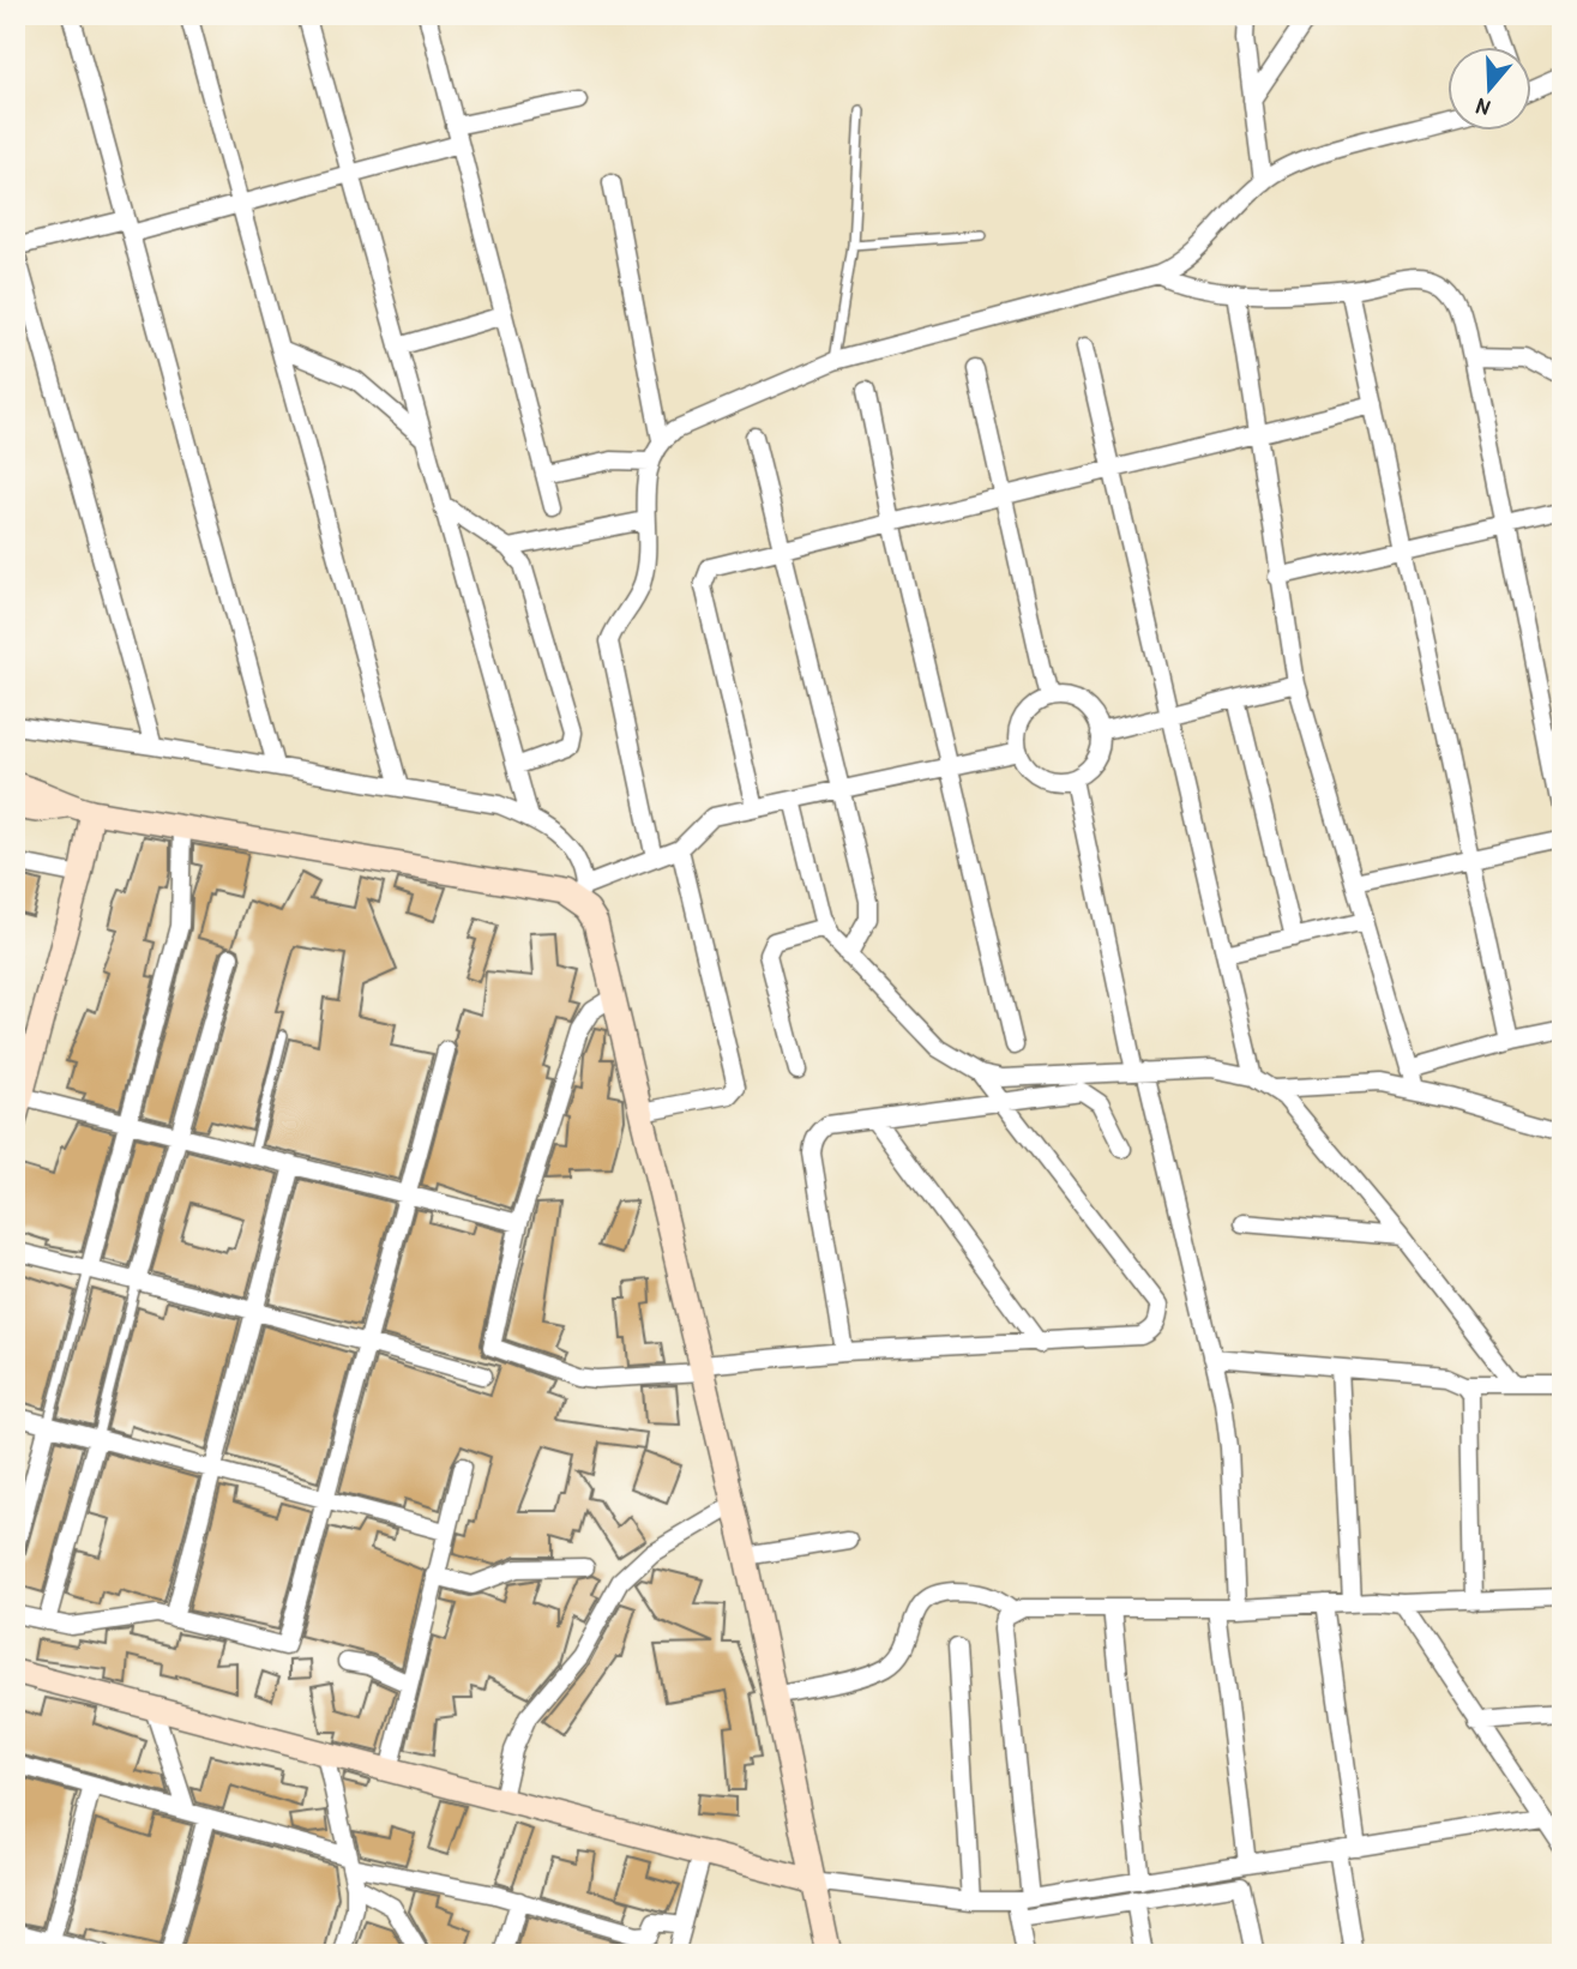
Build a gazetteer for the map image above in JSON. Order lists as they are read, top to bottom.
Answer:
{
  "north": "bottom"
}
